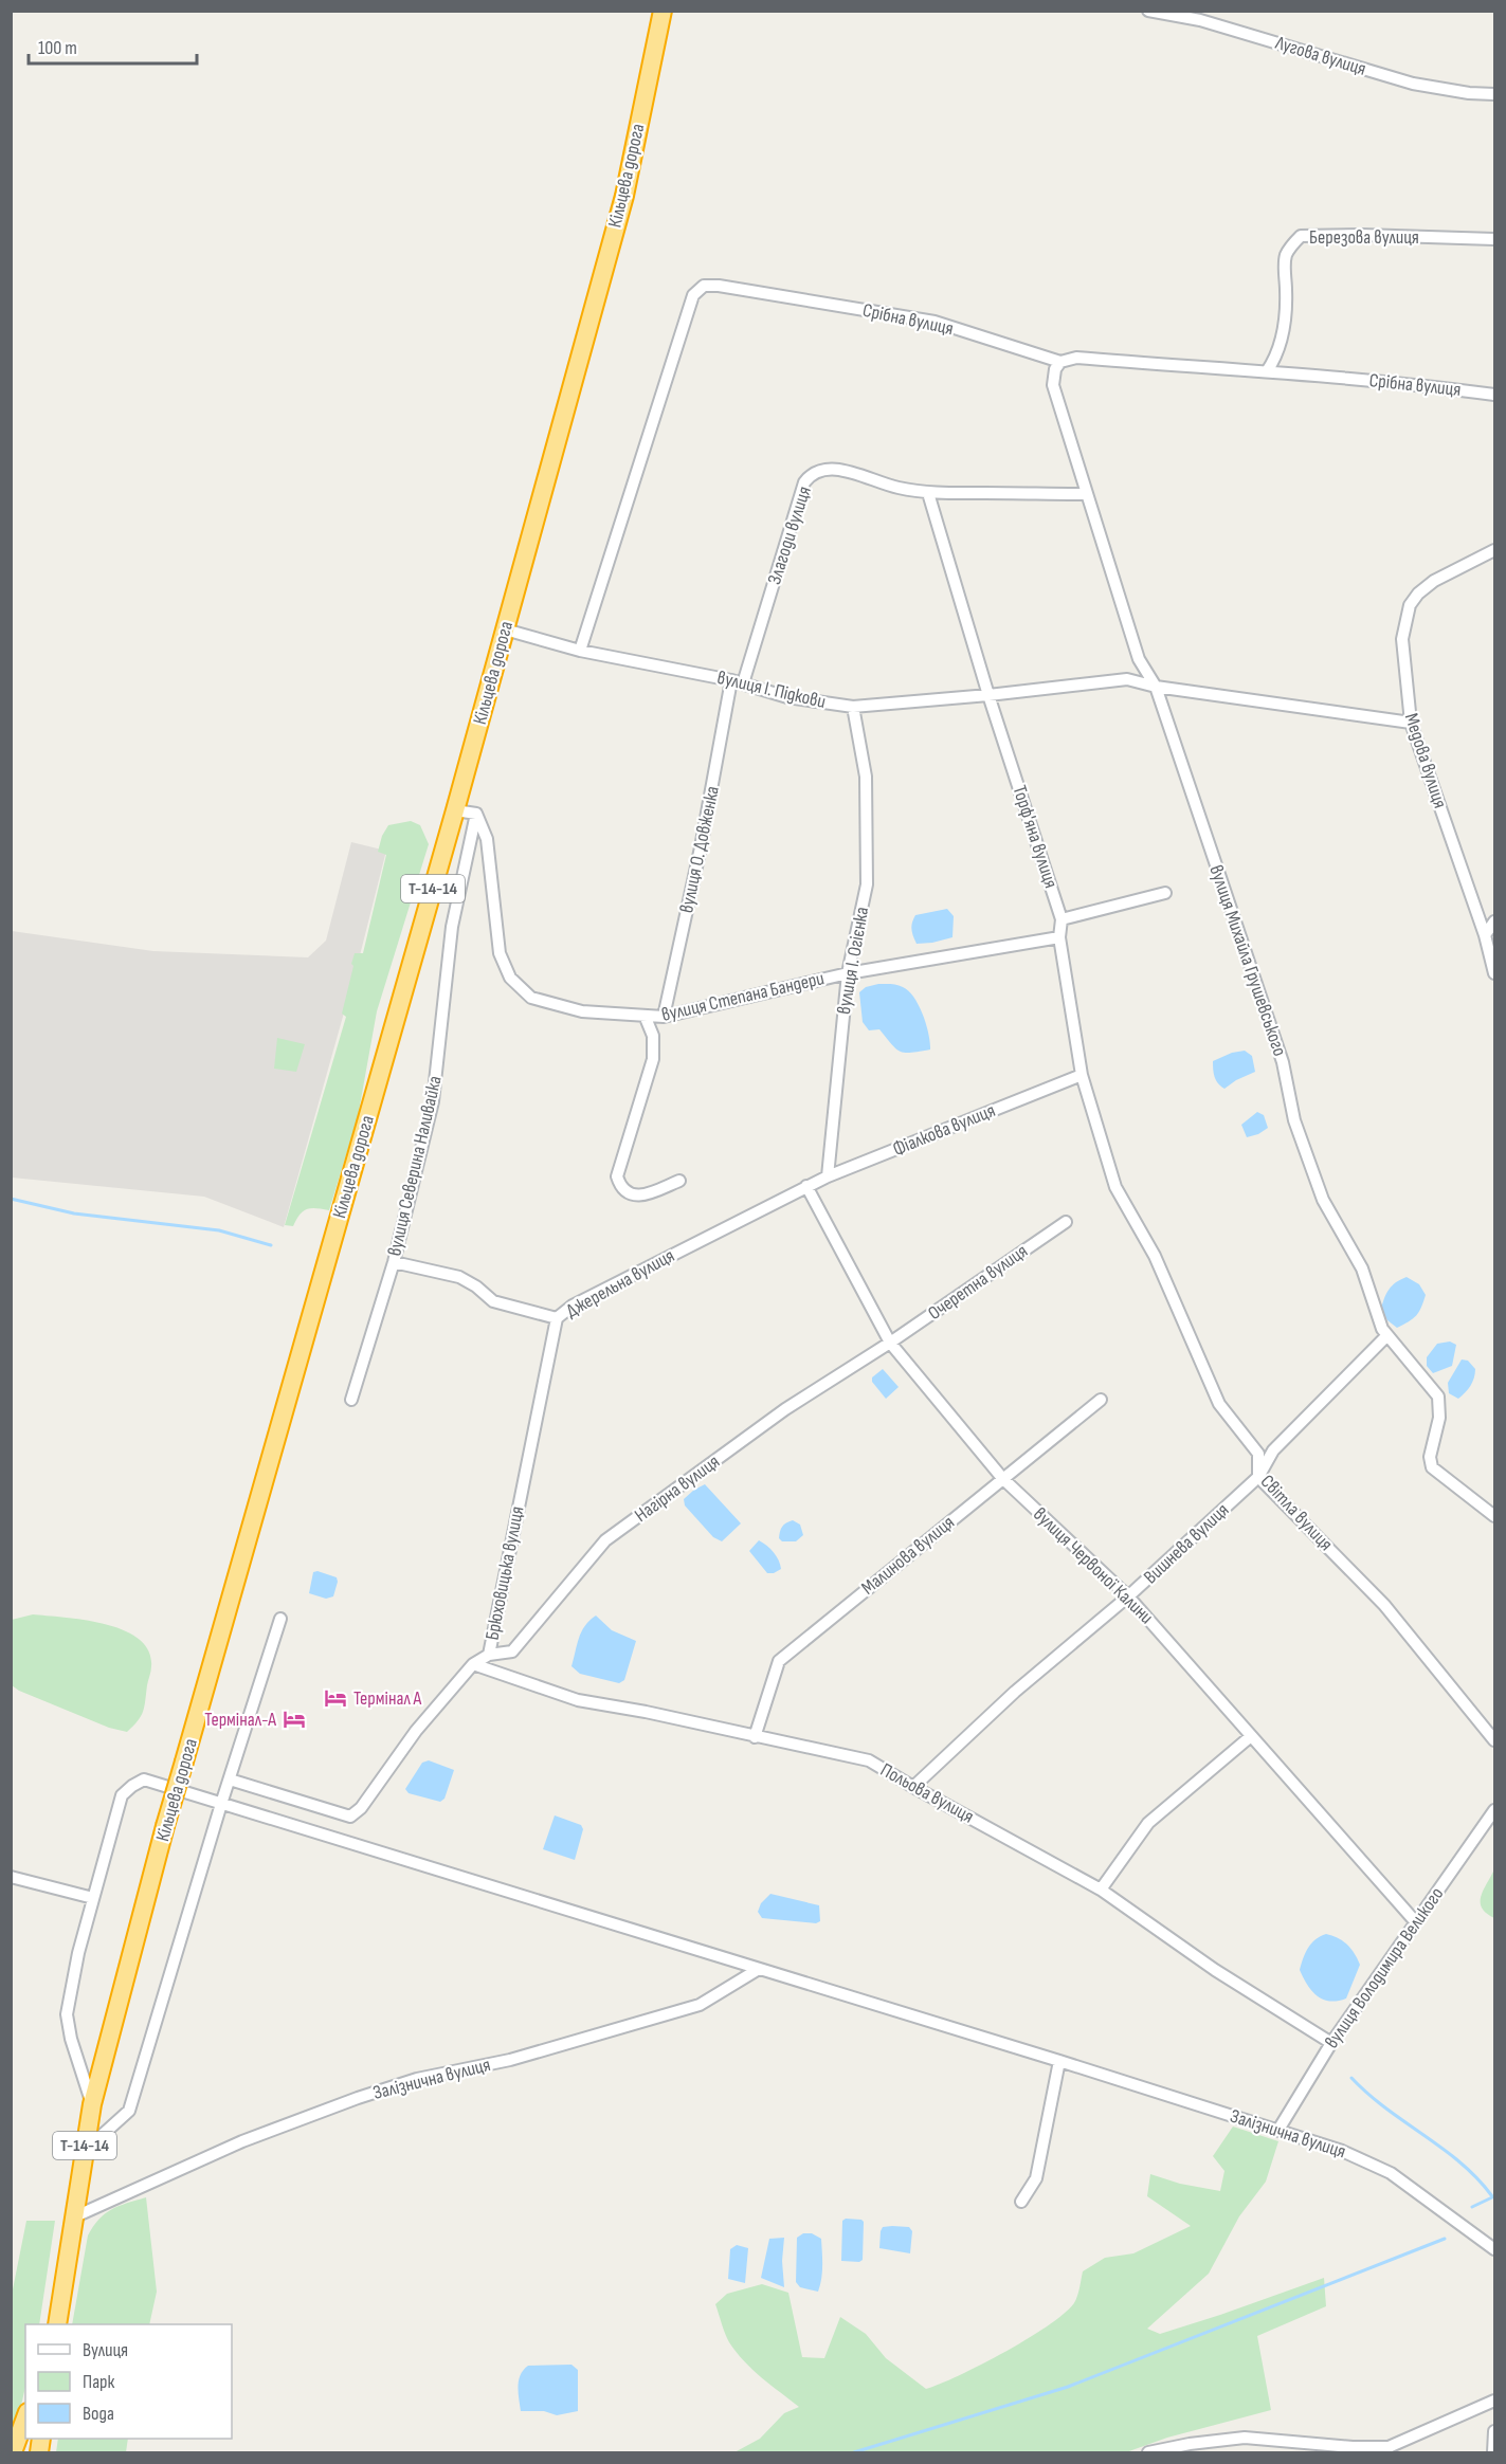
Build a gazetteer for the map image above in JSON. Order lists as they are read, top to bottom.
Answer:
{
  "streets": {
    "highway": ["Кільцева дорога", "Т-14-14"],
    "street": [
      "Лугова вулиця",
      "Березова вулиця",
      "Срібна вулиця",
      "Злагоди вулиця",
      "вулиця І. Підкови",
      "Медова вулиця",
      "Торф'яна вулиця",
      "вулиця О. Довженка",
      "вулиця І. Огієнка",
      "вулиця Михайла Грушевського",
      "вулиця Степана Бандери",
      "Фіалкова вулиця",
      "вулиця Северина Наливайка",
      "Очеретна вулиця",
      "Джерельна вулиця",
      "Нагірна вулиця",
      "Світла вулиця",
      "Вишнева вулиця",
      "Малинова вулиця",
      "вулиця Червоної Калини",
      "Брюховицька вулиця",
      "Польова вулиця",
      "вулиця Володимира Великого",
      "Залізнична вулиця"
    ]
  },
  "crossings": [
    ["Кільцева дорога", "вулиця І. Підкови"],
    ["Кільцева дорога", "Залізнична вулиця"],
    ["Березова вулиця", "Срібна вулиця"],
    ["Срібна вулиця", "вулиця І. Підкови"],
    ["Срібна вулиця", "вулиця Михайла Грушевського"],
    ["Злагоди вулиця", "вулиця І. Підкови"],
    ["Злагоди вулиця", "Торф'яна вулиця"],
    ["Злагоди вулиця", "вулиця О. Довженка"],
    ["Злагоди вулиця", "вулиця Михайла Грушевського"],
    ["вулиця І. Підкови", "Медова вулиця"],
    ["вулиця І. Підкови", "Торф'яна вулиця"],
    ["вулиця І. Підкови", "вулиця О. Довженка"],
    ["вулиця І. Підкови", "вулиця І. Огієнка"],
    ["вулиця І. Підкови", "вулиця Михайла Грушевського"],
    ["Торф'яна вулиця", "вулиця Степана Бандери"],
    ["Торф'яна вулиця", "Фіалкова вулиця"],
    ["Торф'яна вулиця", "Світла вулиця"],
    ["вулиця О. Довженка", "вулиця Степана Бандери"],
    ["вулиця І. Огієнка", "вулиця Степана Бандери"],
    ["вулиця І. Огієнка", "Фіалкова вулиця"],
    ["вулиця Михайла Грушевського", "Вишнева вулиця"],
    ["вулиця Степана Бандери", "вулиця Северина Наливайка"],
    ["Фіалкова вулиця", "Джерельна вулиця"],
    ["Фіалкова вулиця", "вулиця Червоної Калини"],
    ["вулиця Северина Наливайка", "Джерельна вулиця"],
    ["Очеретна вулиця", "Нагірна вулиця"],
    ["Очеретна вулиця", "вулиця Червоної Калини"],
    ["Джерельна вулиця", "вулиця Червоної Калини"],
    ["Джерельна вулиця", "Брюховицька вулиця"],
    ["Нагірна вулиця", "вулиця Червоної Калини"],
    ["Нагірна вулиця", "Брюховицька вулиця"],
    ["Світла вулиця", "Вишнева вулиця"],
    ["Вишнева вулиця", "вулиця Червоної Калини"],
    ["Вишнева вулиця", "Польова вулиця"],
    ["Малинова вулиця", "вулиця Червоної Калини"],
    ["Малинова вулиця", "Польова вулиця"],
    ["вулиця Червоної Калини", "вулиця Володимира Великого"],
    ["Брюховицька вулиця", "Польова вулиця"],
    ["Польова вулиця", "вулиця Володимира Великого"],
    ["вулиця Володимира Великого", "Залізнична вулиця"]
  ],
  "places": {
    "hotel": ["Термінал А", "Термінал-А"]
  },
  "legend": ["Вулиця", "Парк", "Вода"],
  "scale_bar": "100 m"
}
